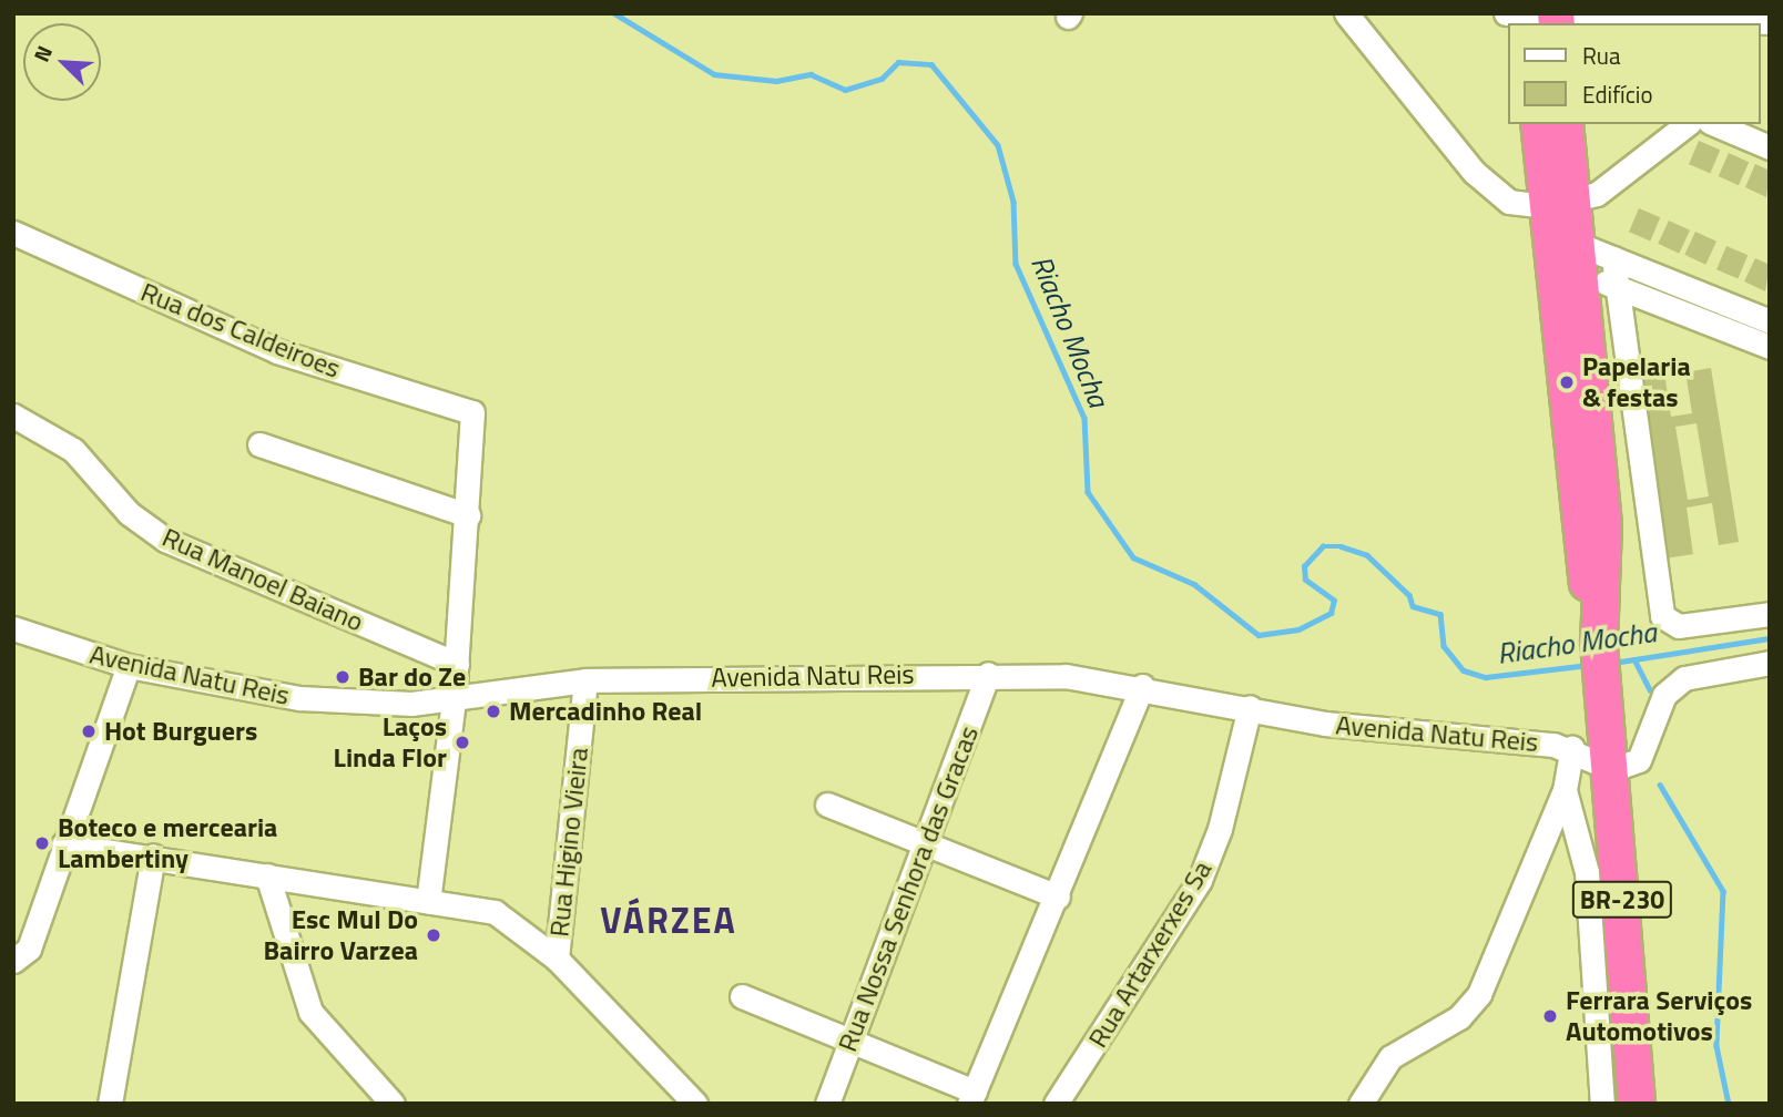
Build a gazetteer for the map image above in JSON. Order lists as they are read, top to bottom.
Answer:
{
  "streets": {
    "highway": ["BR-230"],
    "street": [
      "Rua dos Caldeiroes",
      "Rua Manoel Baiano",
      "Avenida Natu Reis",
      "Rua Higino Vieira",
      "Rua Nossa Senhora das Gracas",
      "Rua Artarxerxes Sa"
    ]
  },
  "crossings": [
    ["Avenida Natu Reis", "Rua Higino Vieira"],
    ["Avenida Natu Reis", "Rua Nossa Senhora das Gracas"],
    ["Avenida Natu Reis", "BR-230"],
    ["Avenida Natu Reis", "Rua Artarxerxes Sa"]
  ],
  "districts": ["VÁRZEA"],
  "water": ["Riacho Mocha"],
  "places": [
    "Papelaria & festas",
    "Bar do Ze",
    "Mercadinho Real",
    "Hot Burguers",
    "Laços Linda Flor",
    "Boteco e mercearia Lambertiny",
    "Esc Mul Do Bairro Varzea",
    "Ferrara Serviços Automotivos"
  ],
  "legend": ["Rua", "Edifício"],
  "north": "top left"
}
